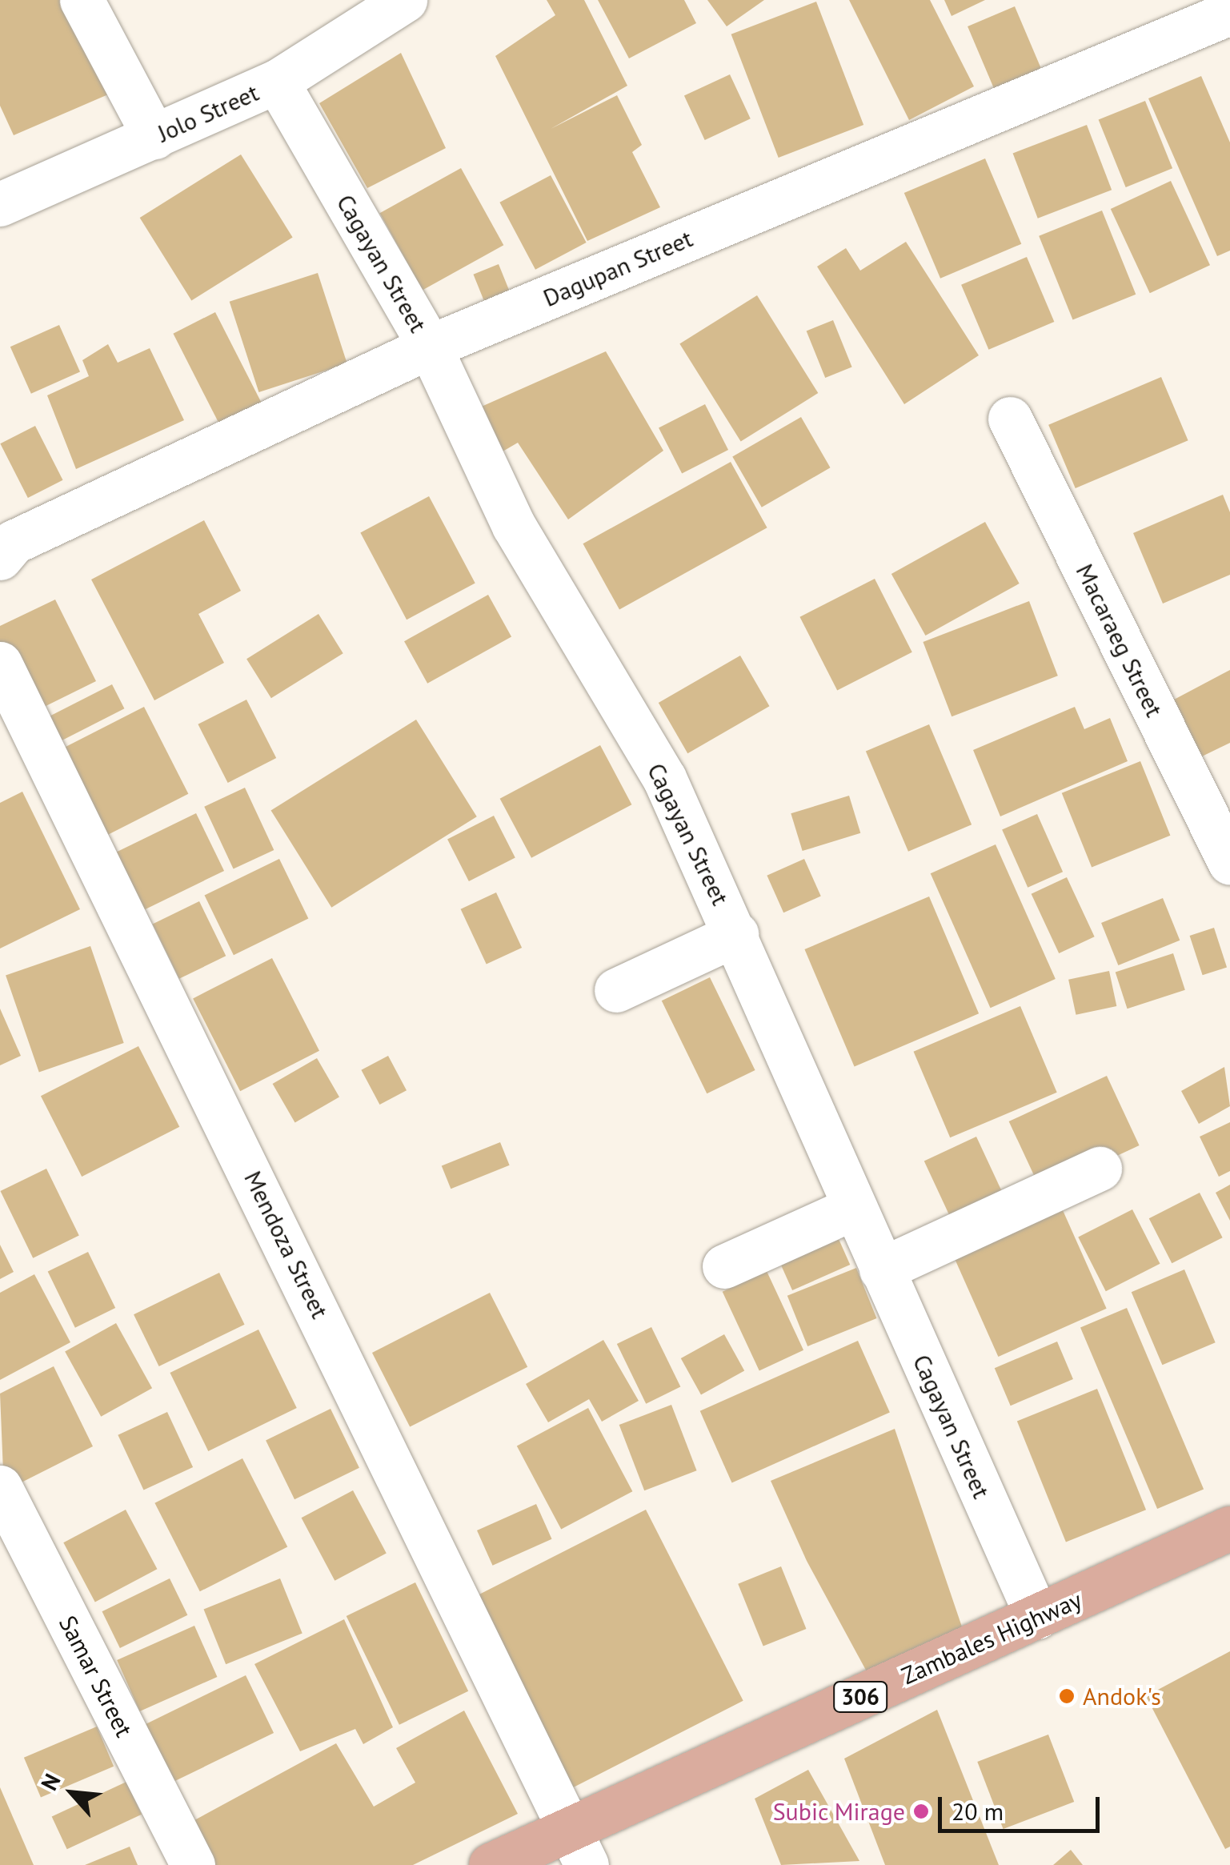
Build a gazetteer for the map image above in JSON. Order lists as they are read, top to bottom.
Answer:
{
  "streets": {
    "main road": ["Zambales Highway", "306"],
    "street": [
      "Jolo Street",
      "Cagayan Street",
      "Dagupan Street",
      "Macaraeg Street",
      "Mendoza Street",
      "Samar Street"
    ]
  },
  "crossings": [
    ["Jolo Street", "Cagayan Street"],
    ["Cagayan Street", "Dagupan Street"],
    ["Cagayan Street", "Zambales Highway"],
    ["Mendoza Street", "Zambales Highway"]
  ],
  "places": ["Andok's", "Subic Mirage"],
  "scale_bar": "20 m",
  "north": "top left"
}
